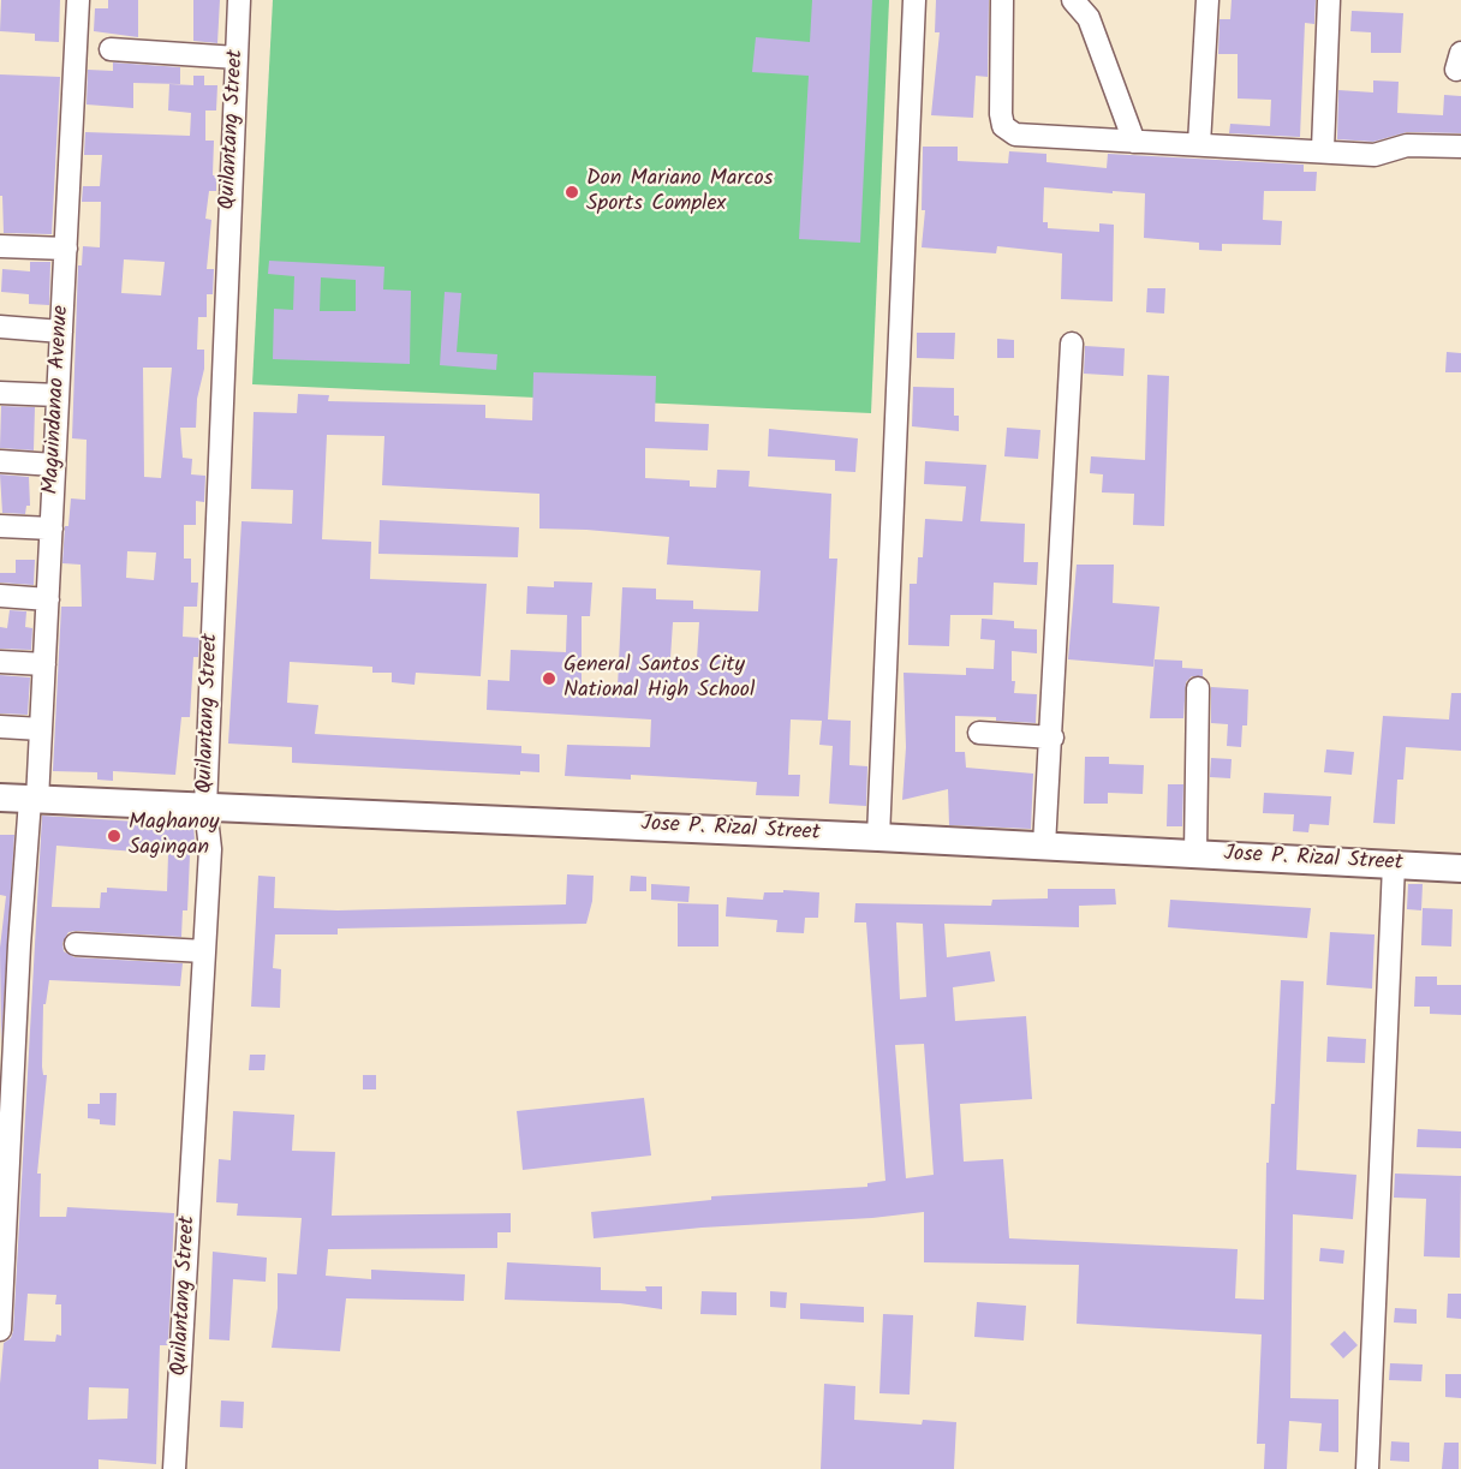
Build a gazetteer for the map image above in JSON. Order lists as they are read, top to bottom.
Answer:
{
  "streets": {
    "street": ["Quilantang Street", "Maguindanao Avenue", "Jose P. Rizal Street"]
  },
  "crossings": [
    ["Quilantang Street", "Jose P. Rizal Street"],
    ["Maguindanao Avenue", "Jose P. Rizal Street"]
  ],
  "places": ["Don Mariano Marcos Sports Complex", "General Santos City National High School", "Maghanoy Sagingan"]
}
